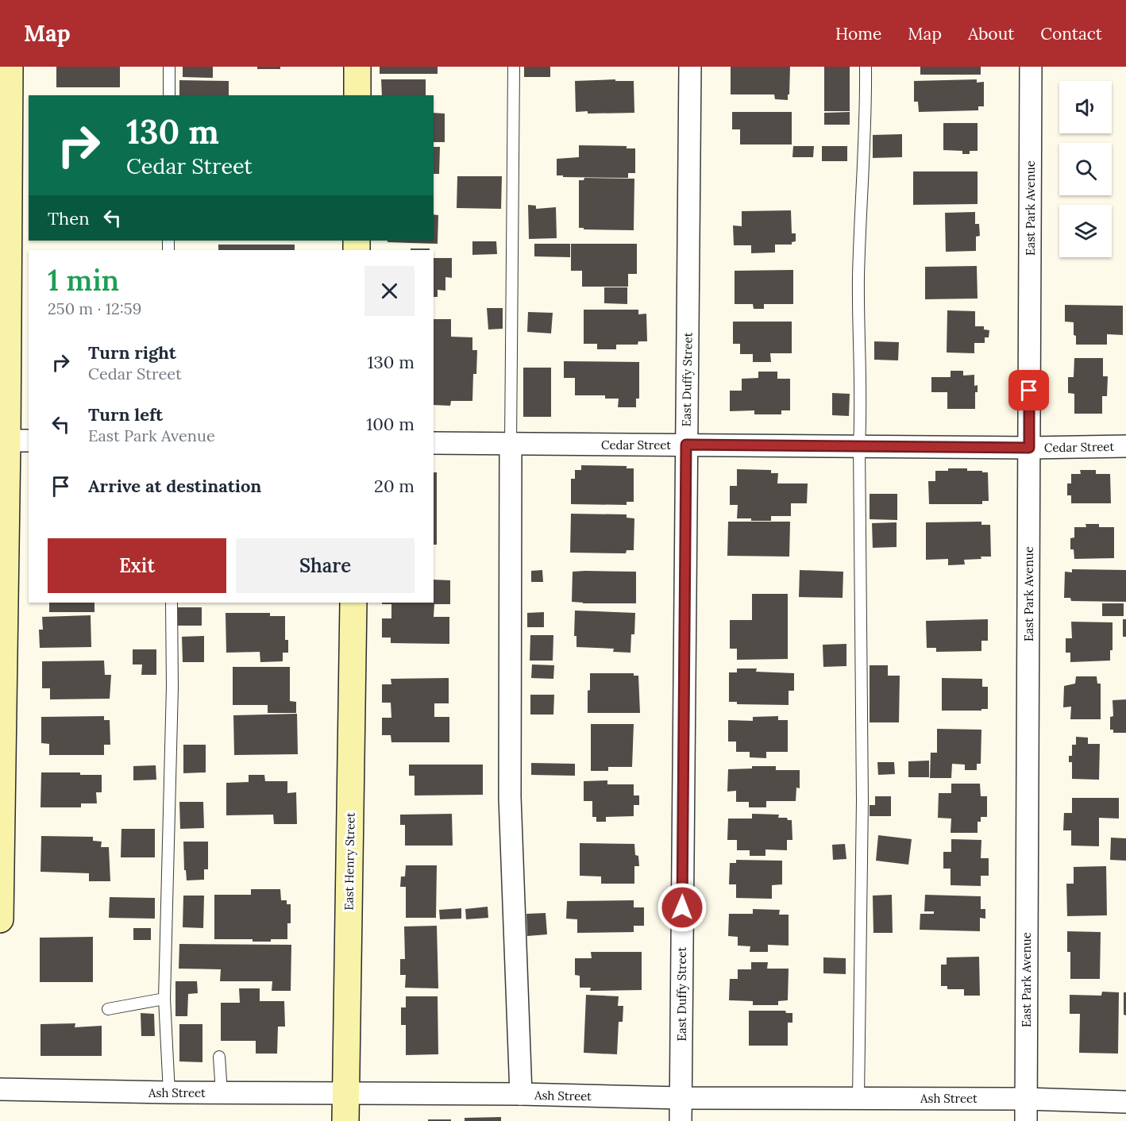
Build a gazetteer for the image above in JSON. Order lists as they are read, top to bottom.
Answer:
{
  "streets": {
    "main road": ["East Henry Street"],
    "street": [
      "East Park Avenue",
      "East Duffy Street",
      "Cedar Street",
      "Ash Street"
    ]
  },
  "crossings": [
    ["East Park Avenue", "Cedar Street"],
    ["East Park Avenue", "Ash Street"],
    ["East Duffy Street", "Cedar Street"],
    ["East Duffy Street", "Ash Street"],
    ["East Henry Street", "Ash Street"]
  ],
  "page": {
    "header": "Map",
    "nav": [
      "Home",
      "Map",
      "About",
      "Contact"
    ],
    "turn": ["130 m", "Cedar Street"],
    "then": "Then",
    "heading": ["1 min", "250 m · 12:59"],
    "list": [
      {
        "name": "Turn right",
        "note": "Cedar Street",
        "value": "130 m"
      },
      {
        "name": "Turn left",
        "note": "East Park Avenue",
        "value": "100 m"
      },
      {
        "name": "Arrive at destination",
        "value": "20 m"
      }
    ],
    "buttons": ["Exit", "Share"]
  }
}
